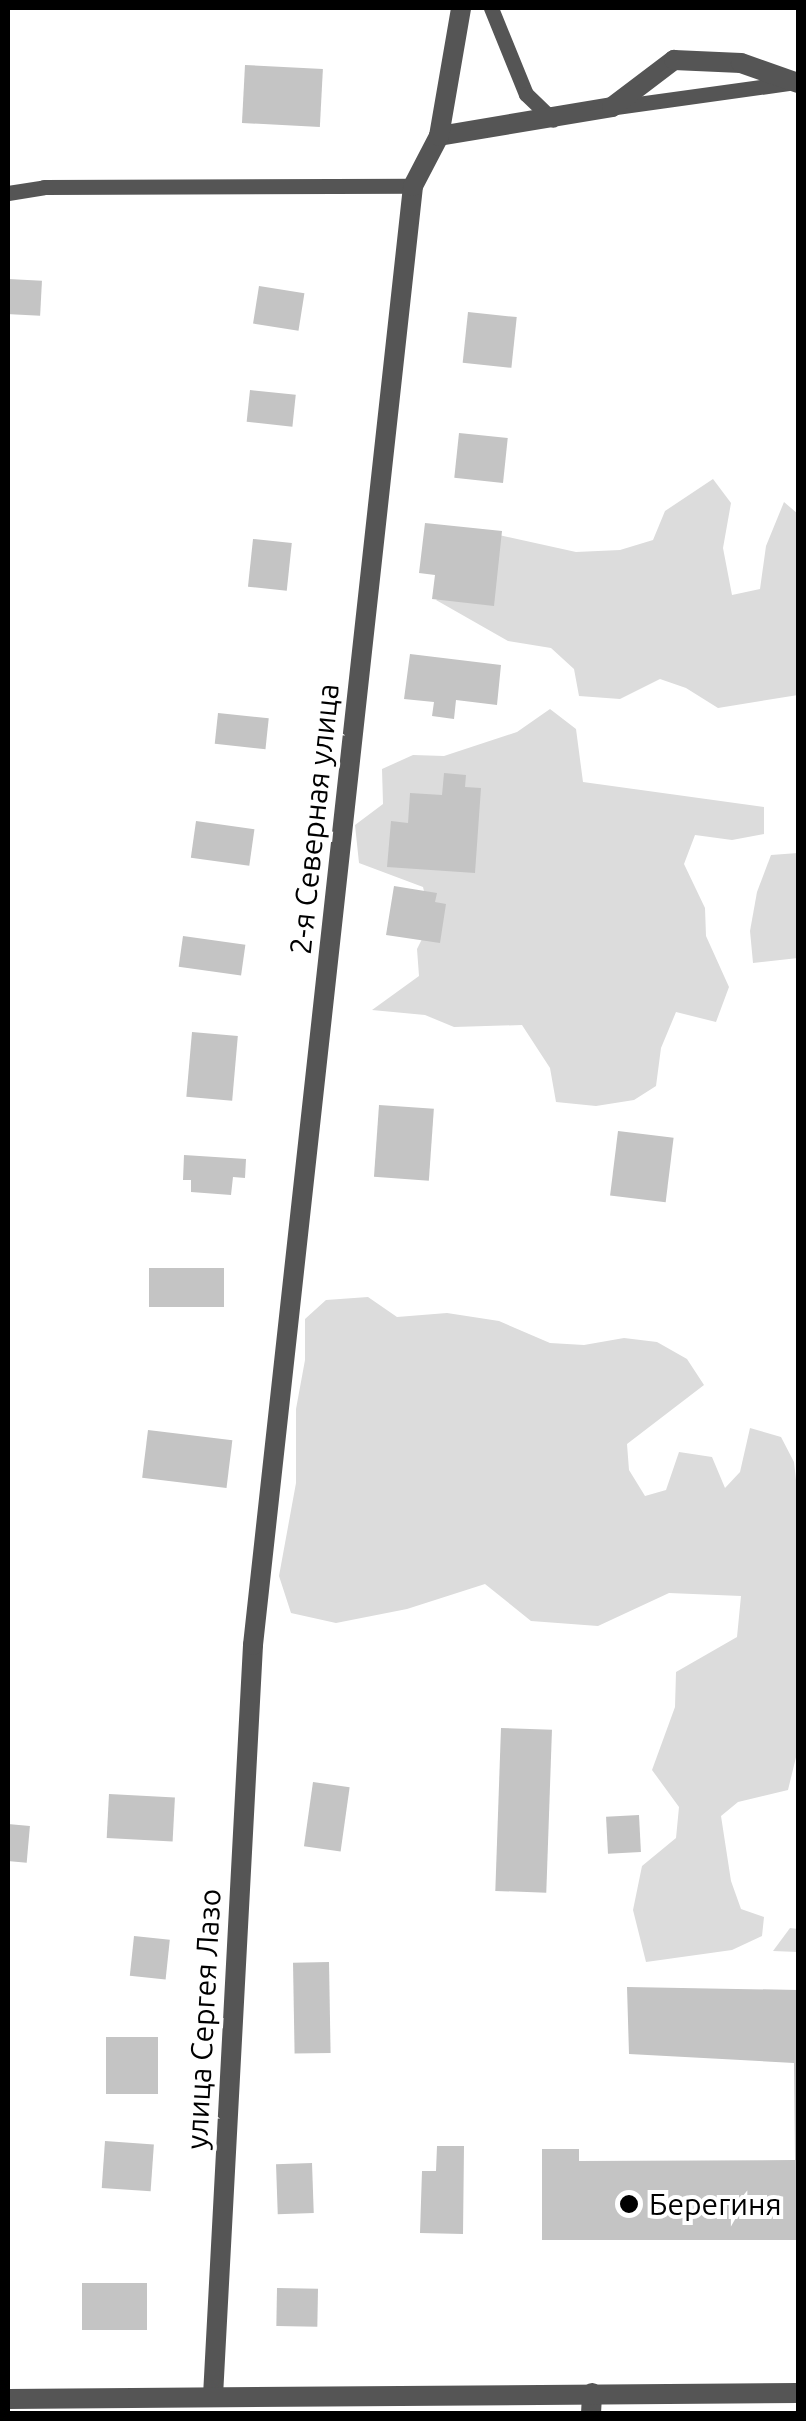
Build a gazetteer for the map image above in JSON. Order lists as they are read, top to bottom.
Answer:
{
  "streets": {
    "street": ["2-я Северная улица", "улица Сергея Лазо"]
  },
  "crossings": [
    ["2-я Северная улица", "улица Сергея Лазо"]
  ],
  "places": ["Берегиня"]
}
